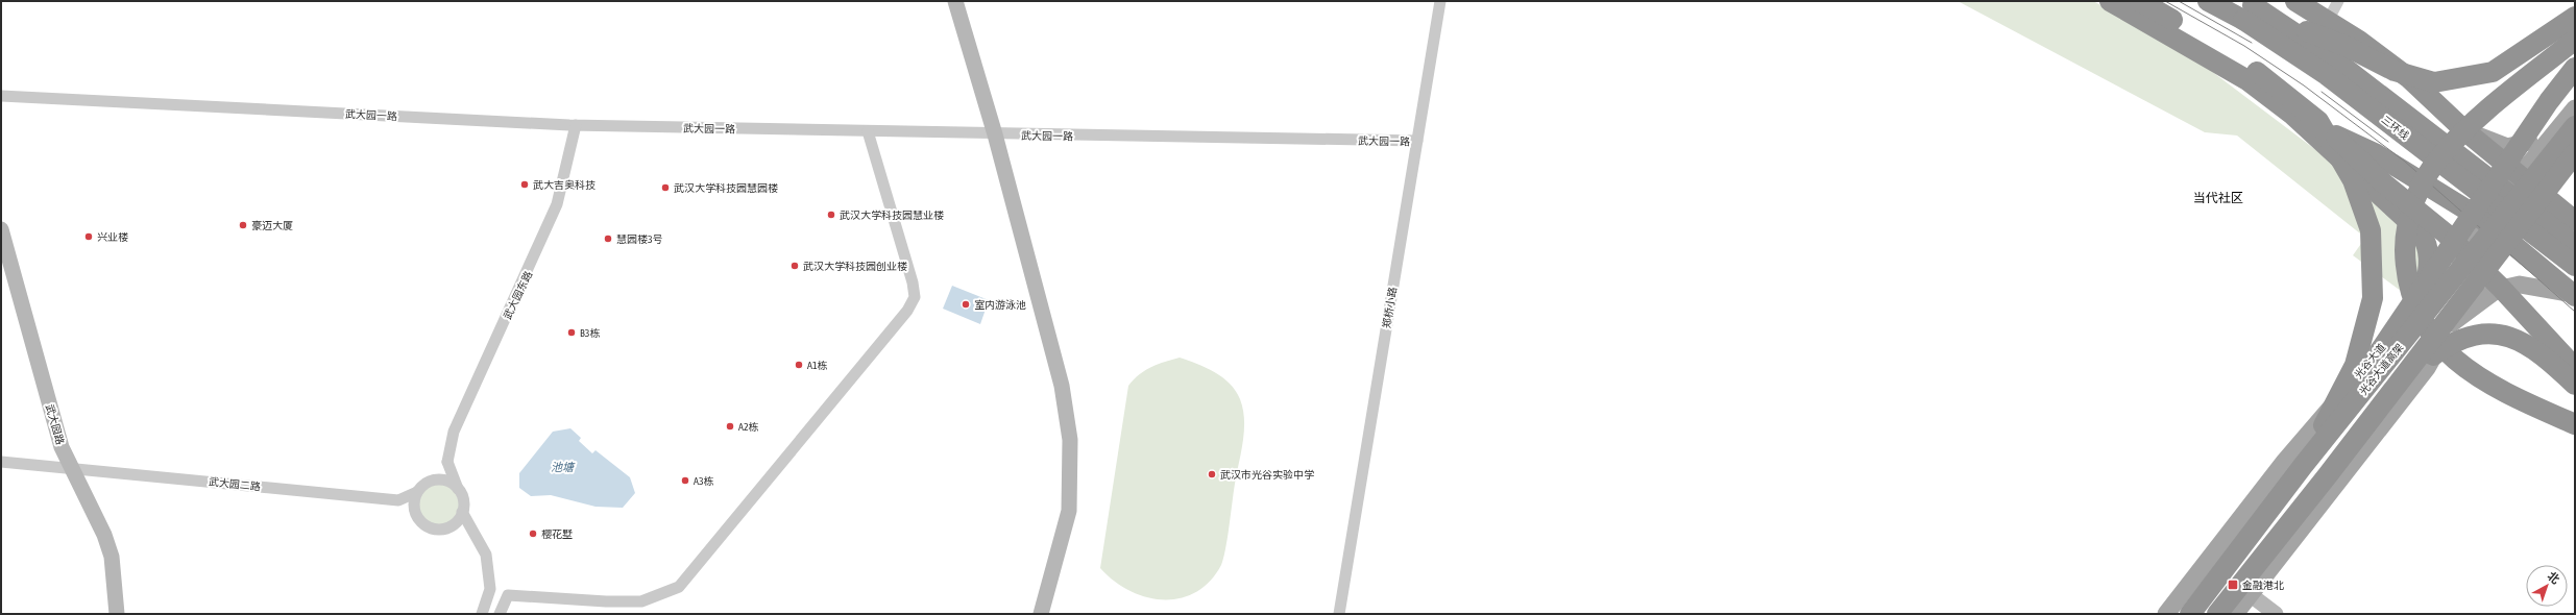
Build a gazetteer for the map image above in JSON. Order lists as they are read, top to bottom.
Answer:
{
  "streets": {
    "highway": ["三环线", "光谷大道高架"],
    "main road": ["光谷大道"],
    "street": [
      "武大园一路",
      "武大园东路",
      "郑桥小路",
      "武大园路",
      "武大园二路"
    ]
  },
  "crossings": [
    ["武大园一路", "武大园东路"],
    ["武大园一路", "郑桥小路"],
    ["光谷大道", "光谷大道高架"],
    ["武大园路", "武大园二路"]
  ],
  "districts": ["当代社区"],
  "water": ["池塘"],
  "places": {
    "other": [
      "武大吉奥科技",
      "武汉大学科技园慧园楼",
      "武汉大学科技园慧业楼",
      "豪迈大厦",
      "兴业楼",
      "慧园楼3号",
      "武汉大学科技园创业楼",
      "室内游泳池",
      "B3栋",
      "A1栋",
      "A2栋",
      "武汉市光谷实验中学",
      "A3栋",
      "樱花墅"
    ],
    "transit": ["金融港北"]
  },
  "north": "top right"
}
